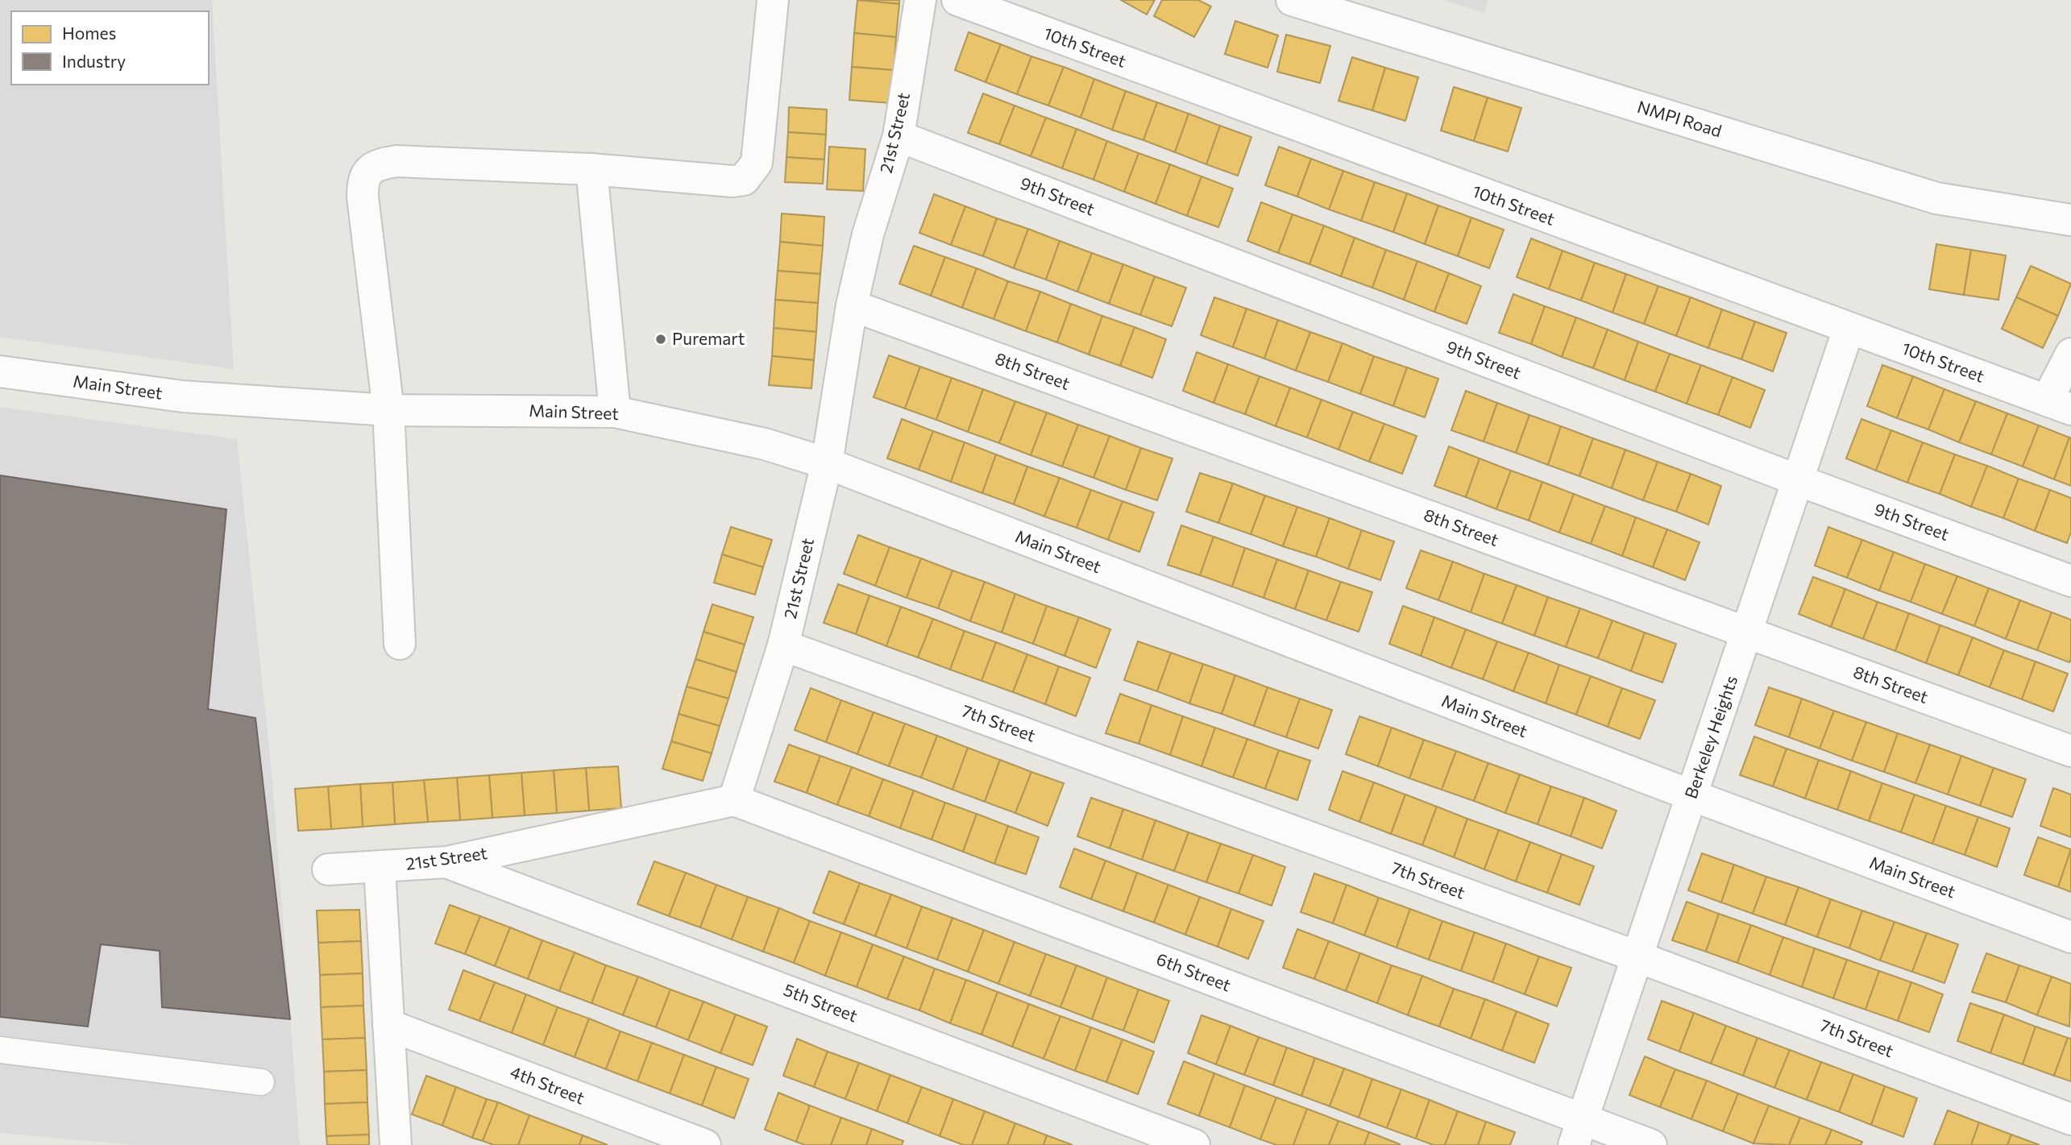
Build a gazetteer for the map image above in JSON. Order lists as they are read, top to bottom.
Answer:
{
  "streets": {
    "street": [
      "10th Street",
      "NMPI Road",
      "21st Street",
      "9th Street",
      "8th Street",
      "Main Street",
      "7th Street",
      "Berkeley Heights",
      "6th Street",
      "5th Street",
      "4th Street"
    ]
  },
  "crossings": [
    ["10th Street", "Berkeley Heights"],
    ["21st Street", "9th Street"],
    ["21st Street", "8th Street"],
    ["21st Street", "Main Street"],
    ["21st Street", "7th Street"],
    ["21st Street", "6th Street"],
    ["21st Street", "5th Street"],
    ["9th Street", "Berkeley Heights"],
    ["8th Street", "Berkeley Heights"],
    ["Main Street", "Berkeley Heights"],
    ["7th Street", "Berkeley Heights"],
    ["Berkeley Heights", "6th Street"]
  ],
  "places": ["Puremart"],
  "legend": ["Homes", "Industry"]
}
